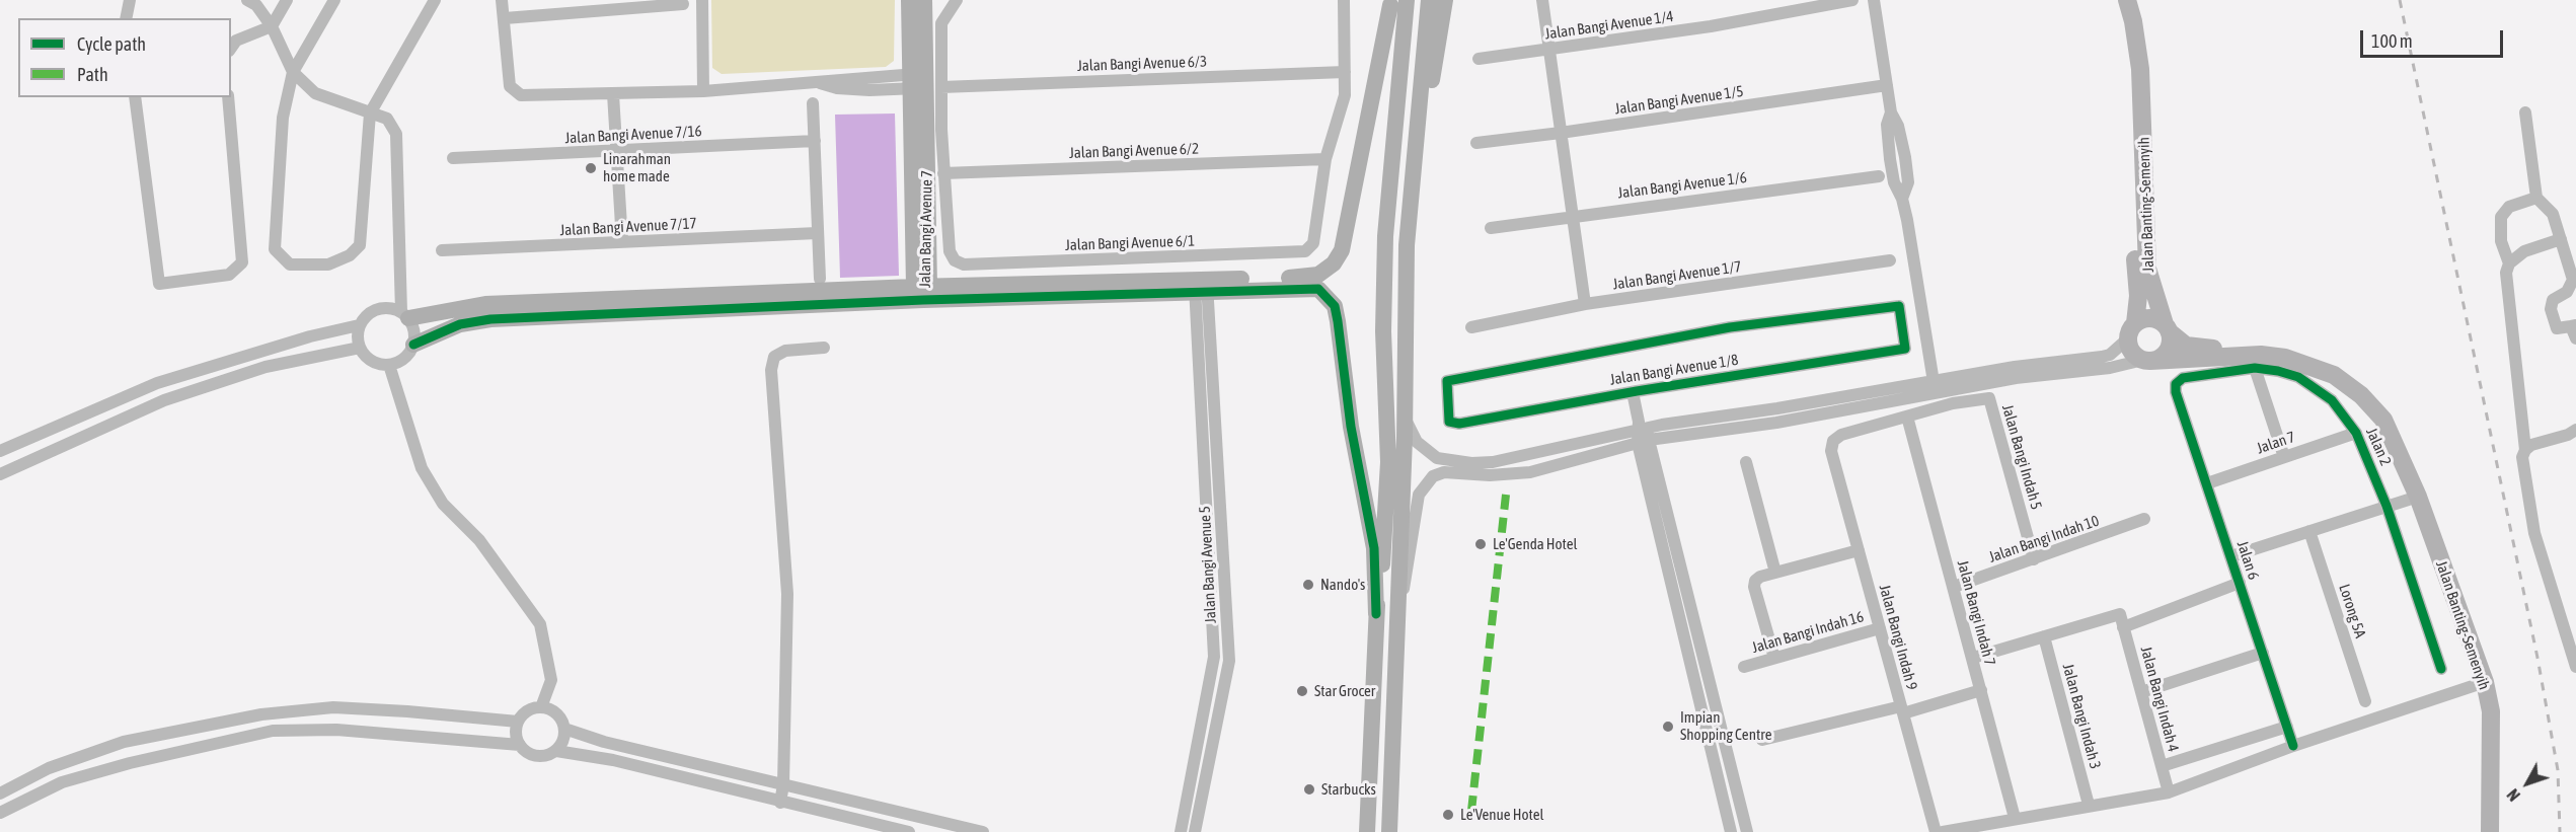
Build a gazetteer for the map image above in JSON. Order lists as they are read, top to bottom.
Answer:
{
  "streets": {
    "main road": ["Jalan Banting-Semenyih"],
    "street": [
      "Jalan Bangi Avenue 1/4",
      "Jalan Bangi Avenue 6/3",
      "Jalan Bangi Avenue 1/5",
      "Jalan Bangi Avenue 7/16",
      "Jalan Bangi Avenue 6/2",
      "Jalan Bangi Avenue 1/6",
      "Jalan Bangi Avenue 7/17",
      "Jalan Bangi Avenue 7",
      "Jalan Bangi Avenue 6/1",
      "Jalan Bangi Avenue 1/7",
      "Jalan Bangi Avenue 1/8",
      "Jalan 7",
      "Jalan 2",
      "Jalan Bangi Indah 5",
      "Jalan Bangi Indah 10",
      "Jalan 6",
      "Jalan Bangi Avenue 5",
      "Lorong 5A",
      "Jalan Bangi Indah 7",
      "Jalan Bangi Indah 16",
      "Jalan Bangi Indah 9",
      "Jalan Bangi Indah 4",
      "Jalan Bangi Indah 3"
    ]
  },
  "crossings": [
    ["Jalan Bangi Avenue 6/3", "Jalan Bangi Avenue 7"],
    ["Jalan Bangi Avenue 6/2", "Jalan Bangi Avenue 6/1"],
    ["Jalan 7", "Jalan 2"],
    ["Jalan 7", "Jalan 6"],
    ["Jalan 2", "Jalan 6"],
    ["Jalan Bangi Indah 5", "Jalan Bangi Indah 10"],
    ["Jalan Bangi Indah 5", "Jalan Bangi Indah 7"],
    ["Jalan Bangi Indah 5", "Jalan Bangi Indah 9"],
    ["Jalan Bangi Indah 10", "Jalan Bangi Indah 7"],
    ["Jalan Bangi Indah 7", "Jalan Bangi Indah 9"],
    ["Jalan Bangi Indah 16", "Jalan Bangi Indah 9"],
    ["Jalan Bangi Indah 4", "Jalan Bangi Indah 3"]
  ],
  "places": [
    "Linarahman home made",
    "Le'Genda Hotel",
    "Nando's",
    "Star Grocer",
    "Impian Shopping Centre",
    "Starbucks",
    "Le'Venue Hotel"
  ],
  "legend": ["Cycle path", "Path"],
  "scale_bar": "100 m",
  "north": "bottom left"
}
